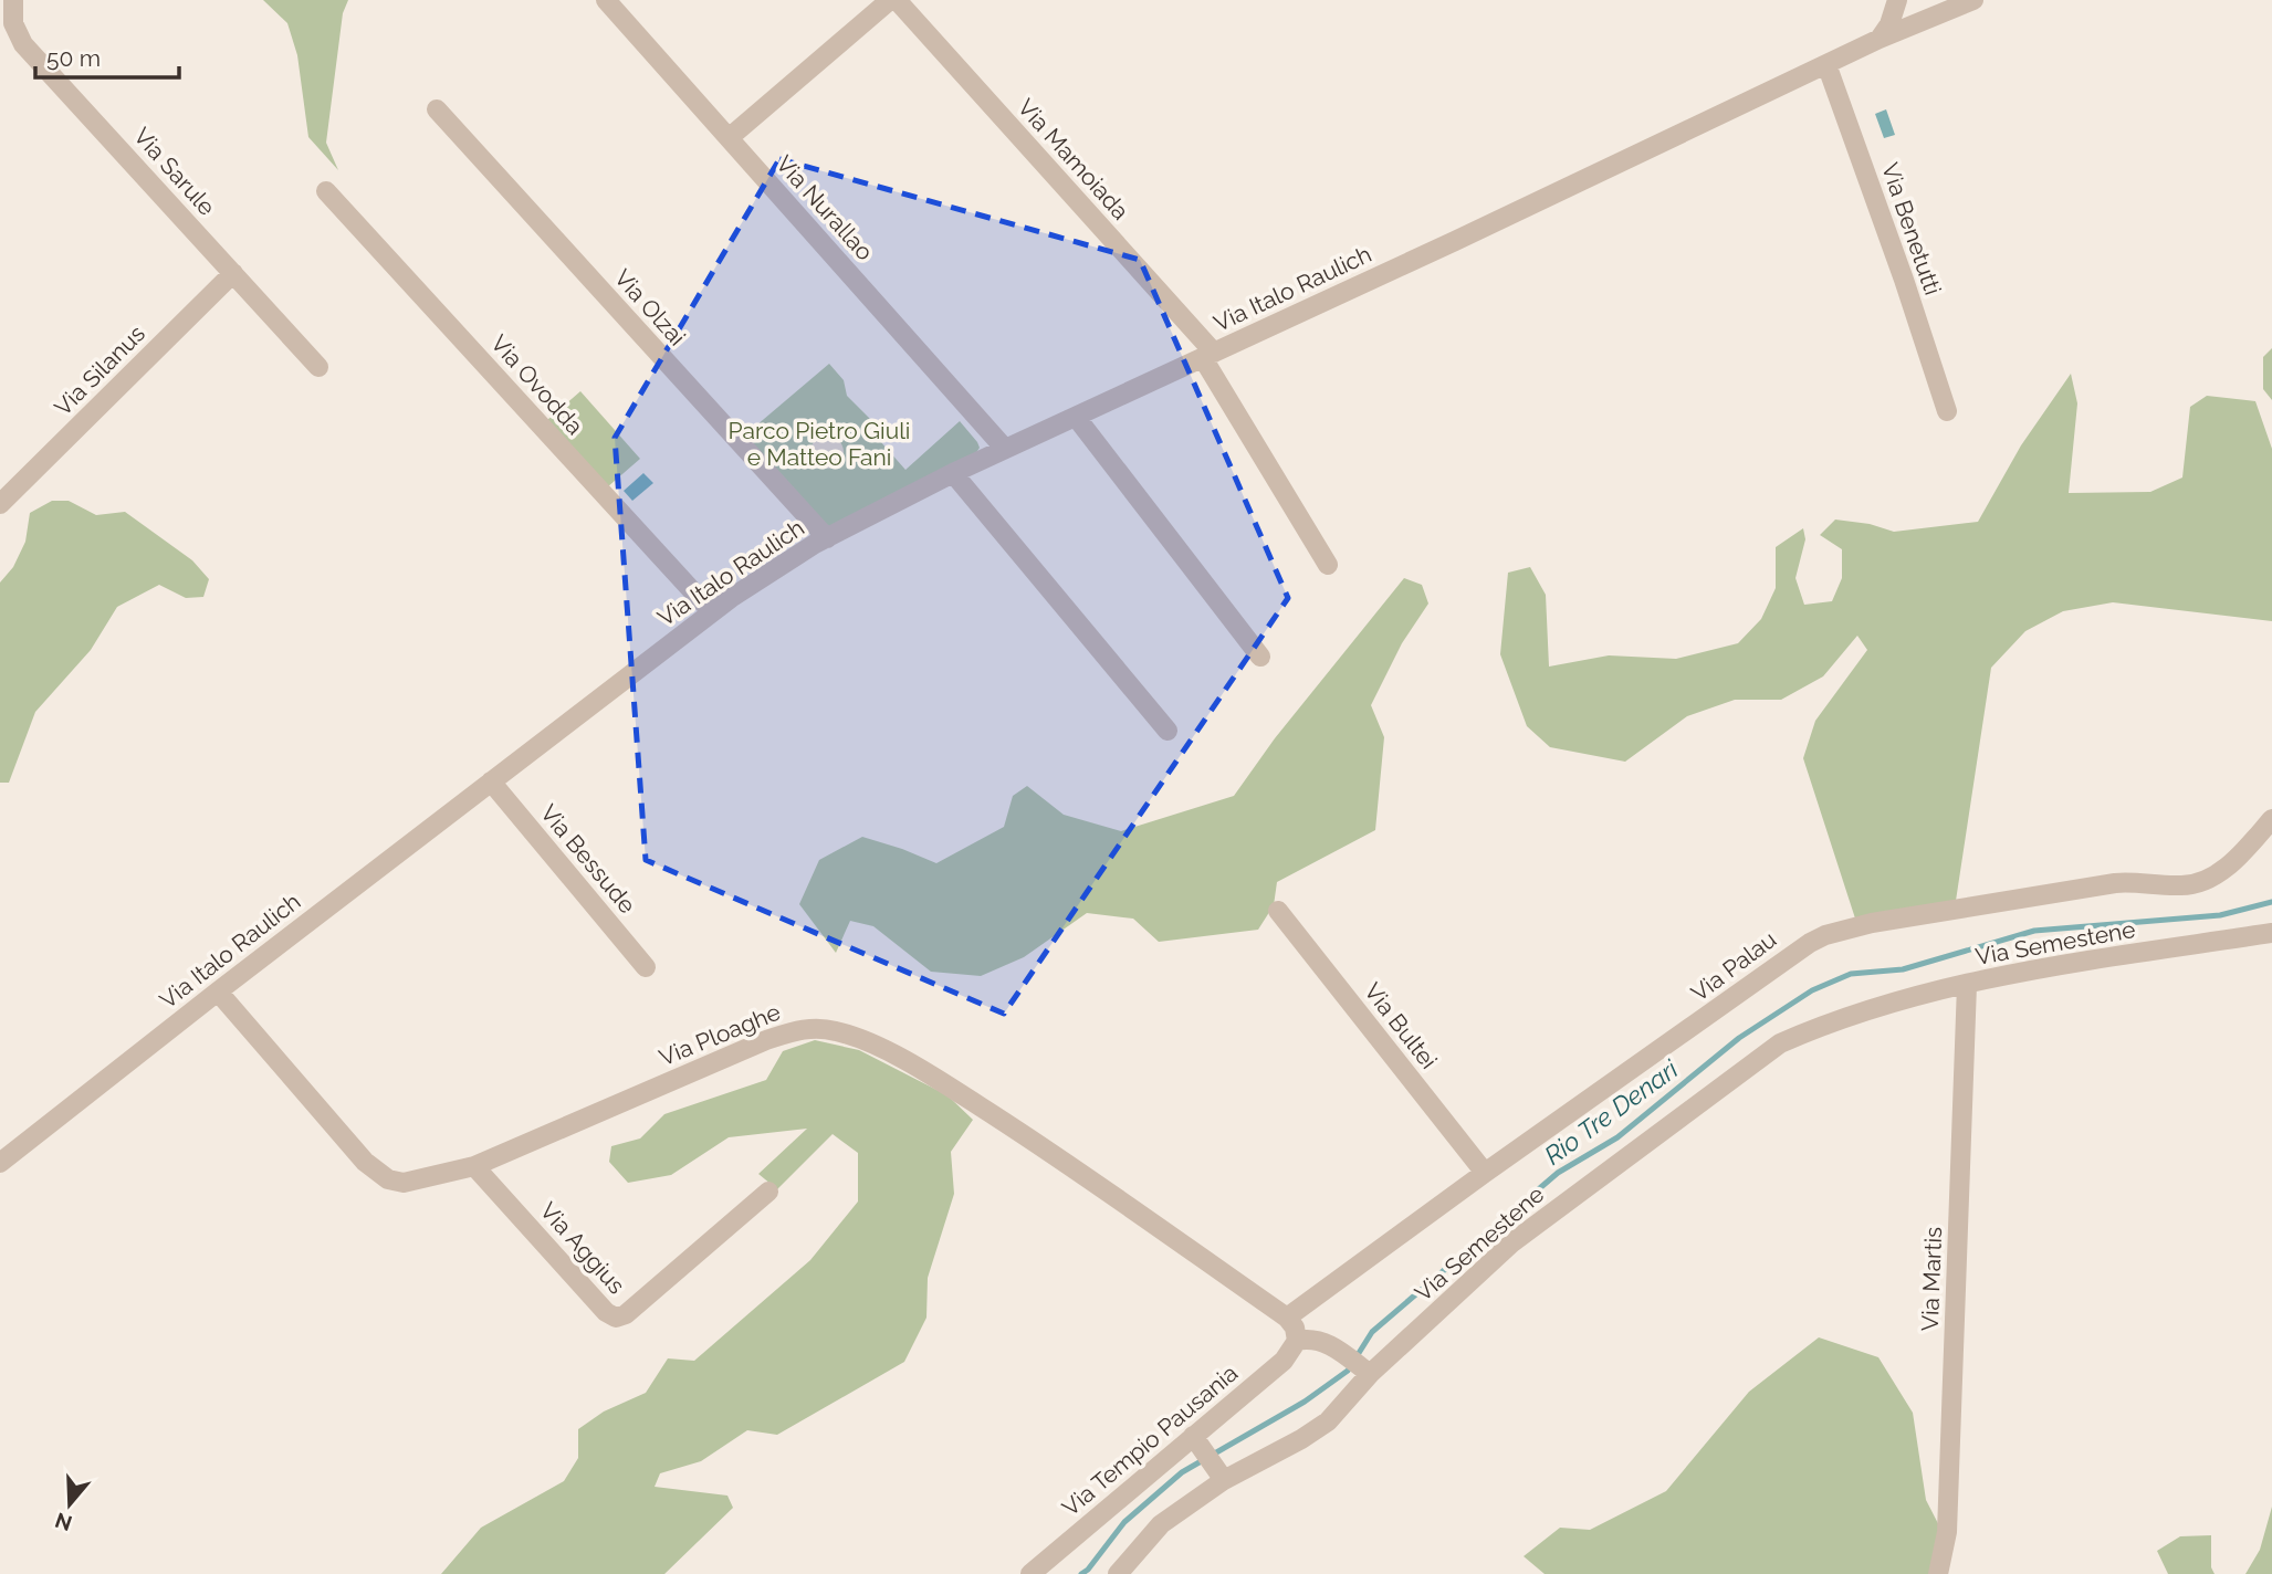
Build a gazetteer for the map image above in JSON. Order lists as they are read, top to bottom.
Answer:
{
  "streets": {
    "street": [
      "Via Mamoiada",
      "Via Sarule",
      "Via Nurallao",
      "Via Benetutti",
      "Via Italo Raulich",
      "Via Olzai",
      "Via Silanus",
      "Via Ovodda",
      "Via Bessude",
      "Via Semestene",
      "Via Palau",
      "Via Bultei",
      "Via Ploaghe",
      "Via Aggius",
      "Via Martis",
      "Via Tempio Pausania"
    ]
  },
  "crossings": [
    ["Via Mamoiada", "Via Italo Raulich"],
    ["Via Sarule", "Via Silanus"],
    ["Via Nurallao", "Via Italo Raulich"],
    ["Via Benetutti", "Via Italo Raulich"],
    ["Via Italo Raulich", "Via Olzai"],
    ["Via Italo Raulich", "Via Ovodda"],
    ["Via Italo Raulich", "Via Bessude"],
    ["Via Italo Raulich", "Via Ploaghe"],
    ["Via Semestene", "Via Martis"],
    ["Via Palau", "Via Bultei"],
    ["Via Palau", "Via Ploaghe"],
    ["Via Ploaghe", "Via Aggius"]
  ],
  "water": ["Rio Tre Denari"],
  "parks": ["Parco Pietro Giuli e Matteo Fani"],
  "scale_bar": "50 m",
  "north": "bottom"
}
